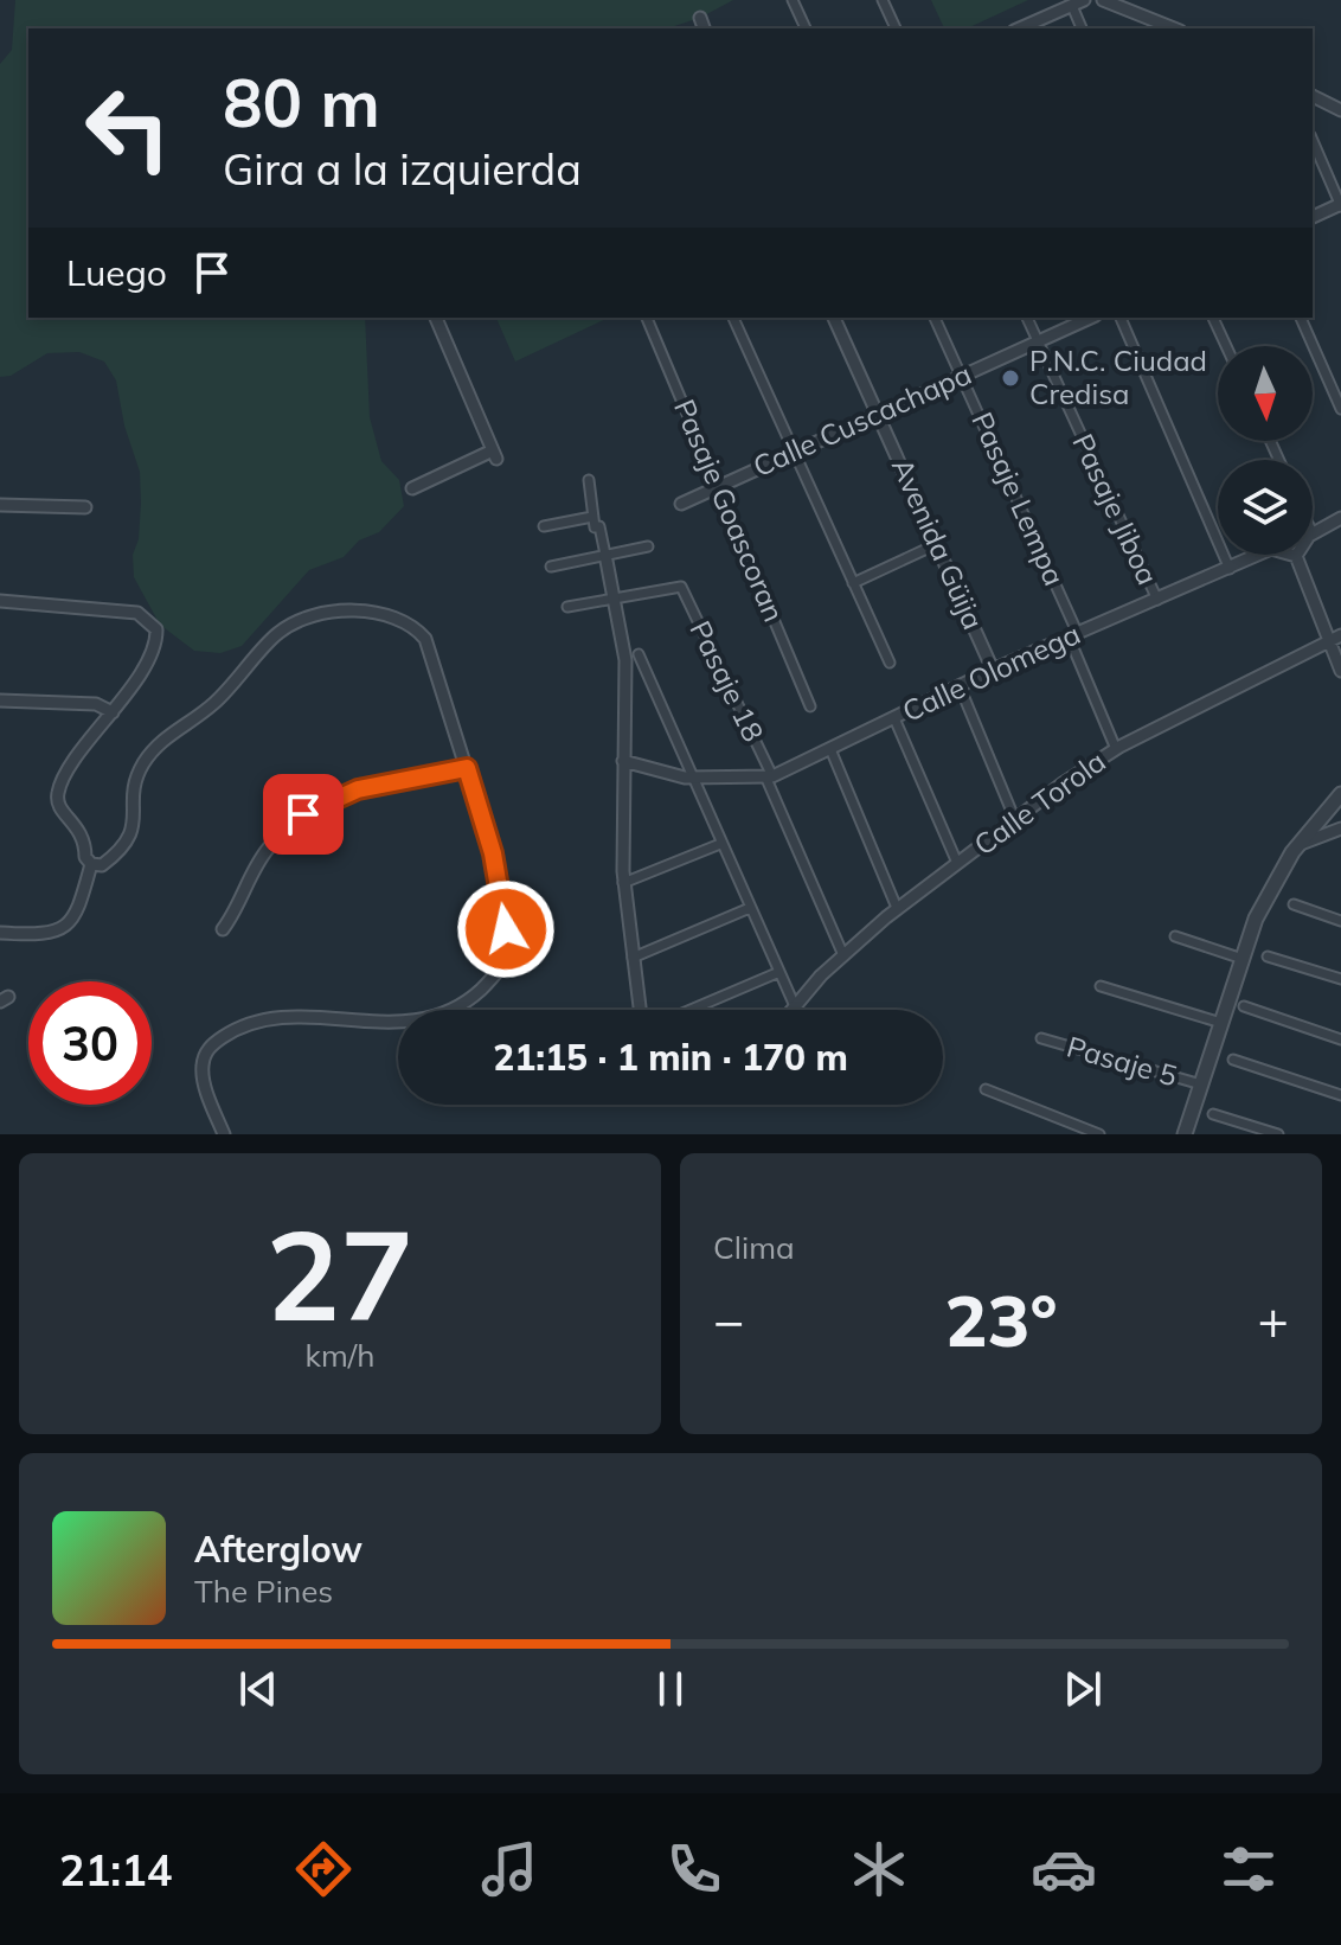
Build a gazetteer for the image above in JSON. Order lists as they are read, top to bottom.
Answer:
{
  "streets": {
    "street": [
      "Calle Cuscachapa",
      "Pasaje Lempa",
      "Pasaje Jiboa",
      "Pasaje Goascoran",
      "Avenida Güija",
      "Calle Olomega",
      "Pasaje 18",
      "Calle Torola",
      "Pasaje 5"
    ]
  },
  "crossings": [
    ["Calle Cuscachapa", "Pasaje Lempa"],
    ["Calle Cuscachapa", "Pasaje Jiboa"],
    ["Calle Cuscachapa", "Pasaje Goascoran"],
    ["Calle Cuscachapa", "Avenida Güija"],
    ["Pasaje Lempa", "Calle Olomega"],
    ["Pasaje Lempa", "Calle Torola"],
    ["Pasaje Jiboa", "Calle Olomega"],
    ["Avenida Güija", "Calle Olomega"],
    ["Calle Olomega", "Pasaje 18"],
    ["Pasaje 18", "Calle Torola"]
  ],
  "places": ["P.N.C. Ciudad Credisa"],
  "north": "bottom",
  "page": {
    "turn": ["80 m", "Gira a la izquierda"],
    "then": "Luego",
    "limit": "30",
    "trip": "21:15 · 1 min · 170 m",
    "tile": [
      ["27", "km/h"],
      "Clima"
    ],
    "heat": ["−", "23°", "+"],
    "song": ["Afterglow", "The Pines"],
    "tabs": "21:14"
  }
}
